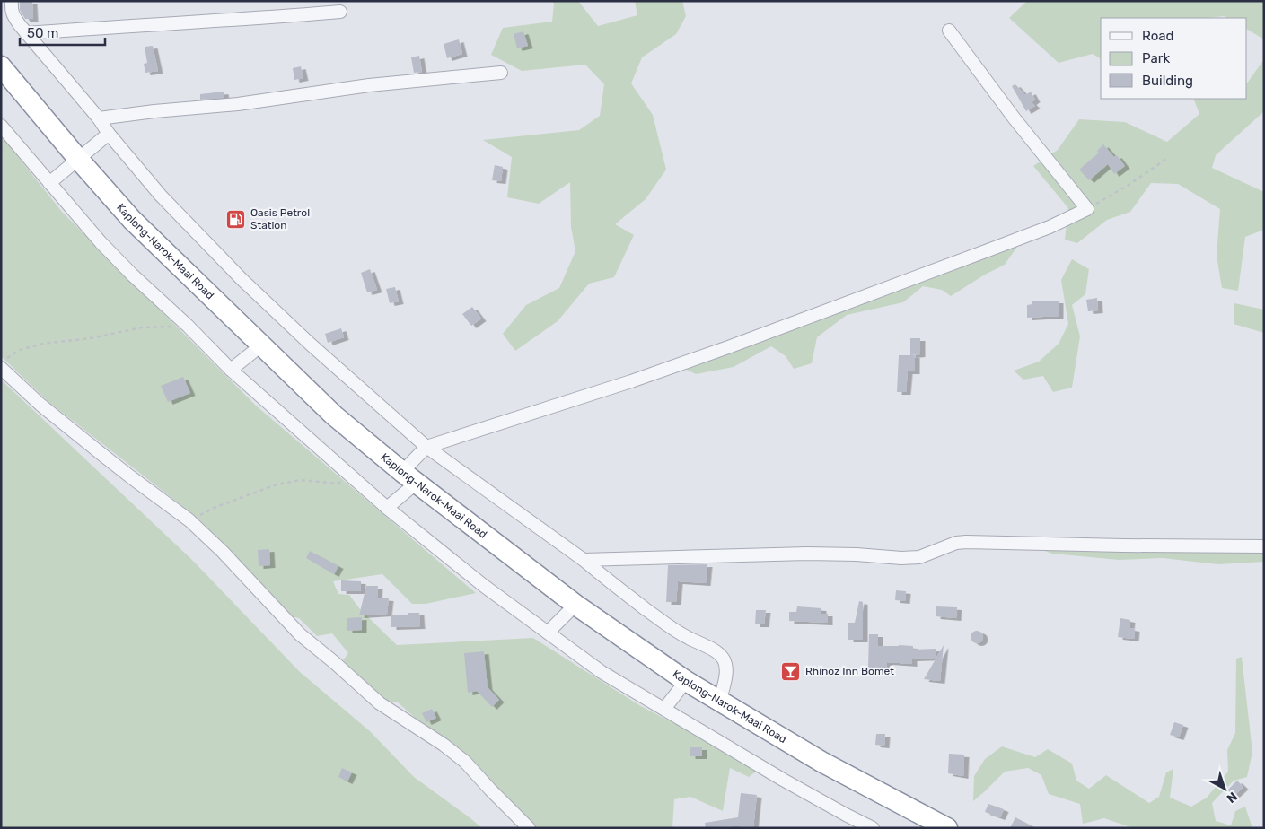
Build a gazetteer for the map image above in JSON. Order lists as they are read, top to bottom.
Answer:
{
  "streets": {
    "highway": ["Kaplong-Narok-Maai Road"]
  },
  "places": {
    "fuel station": ["Oasis Petrol Station"],
    "bar": ["Rhinoz Inn Bomet"]
  },
  "legend": ["Road", "Park", "Building"],
  "scale_bar": "50 m",
  "north": "bottom right"
}
